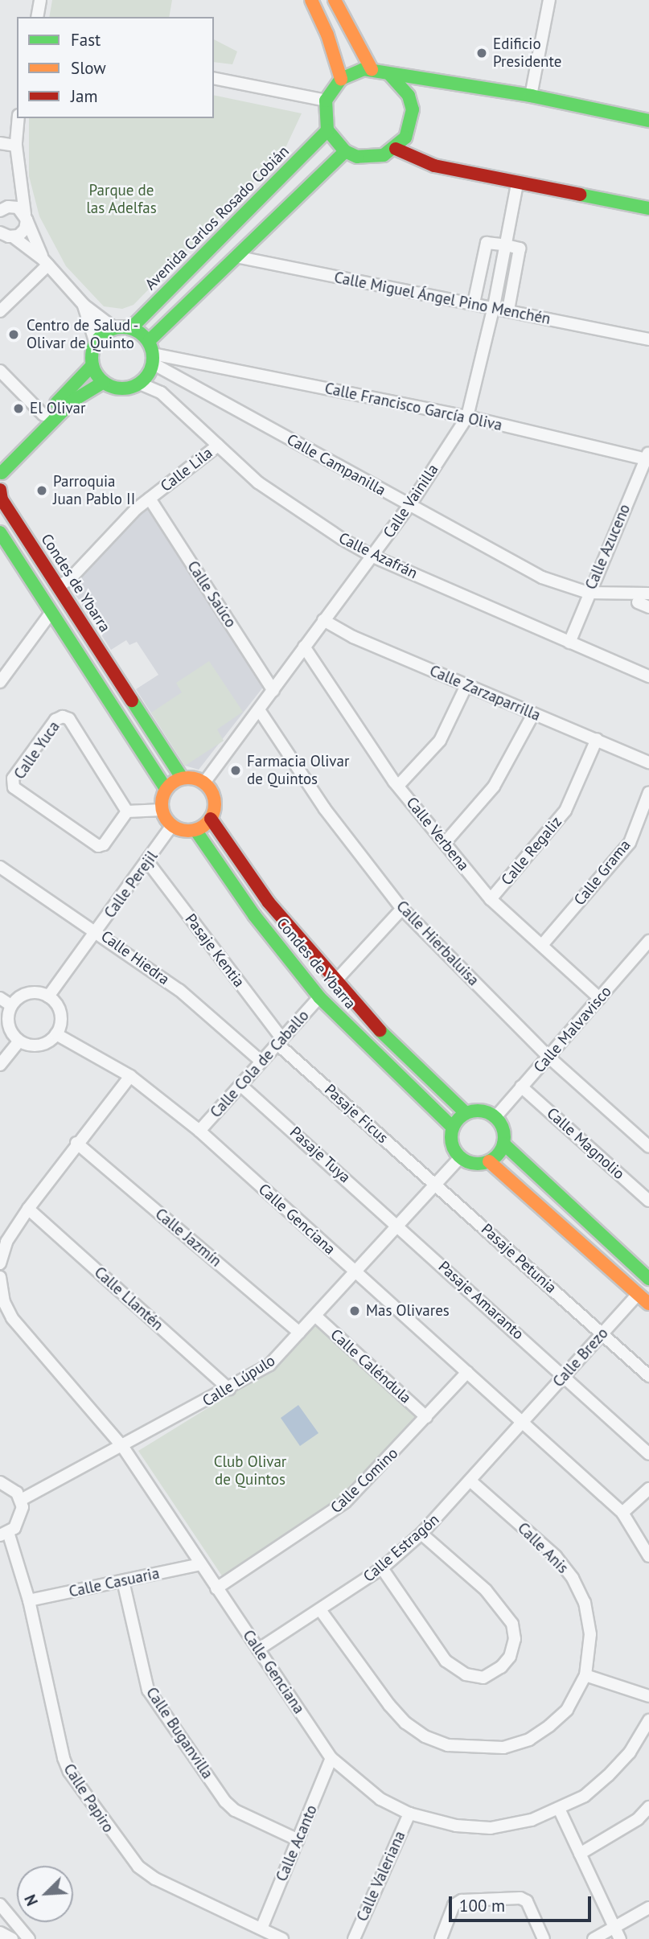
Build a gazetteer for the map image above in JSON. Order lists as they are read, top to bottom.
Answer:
{
  "streets": {
    "main road": ["Avenida Carlos Rosado Cobián", "Condes de Ybarra"],
    "street": [
      "Calle Miguel Ángel Pino Menchén",
      "Calle Francisco García Oliva",
      "Calle Campanilla",
      "Calle Lila",
      "Calle Vainilla",
      "Calle Azuceno",
      "Calle Azafrán",
      "Calle Saúco",
      "Calle Zarzaparrilla",
      "Calle Yuca",
      "Calle Verbena",
      "Calle Regaliz",
      "Calle Grama",
      "Calle Perejil",
      "Calle Hierbaluisa",
      "Pasaje Kentia",
      "Calle Hiedra",
      "Calle Malvavisco",
      "Calle Cola de Caballo",
      "Pasaje Ficus",
      "Calle Magnolio",
      "Pasaje Tuya",
      "Calle Genciana",
      "Calle Jazmín",
      "Pasaje Petunia",
      "Calle Llantén",
      "Pasaje Amaranto",
      "Calle Brezo",
      "Calle Caléndula",
      "Calle Lúpulo",
      "Calle Comino",
      "Calle Estragón",
      "Calle Anis",
      "Calle Casuaria",
      "Calle Buganvilla",
      "Calle Papiro",
      "Calle Acanto",
      "Calle Valeriana"
    ]
  },
  "crossings": [
    ["Avenida Carlos Rosado Cobián", "Calle Francisco García Oliva"],
    ["Avenida Carlos Rosado Cobián", "Calle Campanilla"],
    ["Avenida Carlos Rosado Cobián", "Calle Azafrán"],
    ["Calle Miguel Ángel Pino Menchén", "Calle Vainilla"],
    ["Calle Francisco García Oliva", "Calle Campanilla"],
    ["Calle Francisco García Oliva", "Calle Vainilla"],
    ["Calle Francisco García Oliva", "Calle Azuceno"],
    ["Calle Francisco García Oliva", "Calle Azafrán"],
    ["Calle Campanilla", "Calle Vainilla"],
    ["Calle Campanilla", "Calle Azuceno"],
    ["Calle Campanilla", "Calle Azafrán"],
    ["Calle Lila", "Calle Azafrán"],
    ["Calle Lila", "Condes de Ybarra"],
    ["Calle Lila", "Calle Saúco"],
    ["Calle Vainilla", "Calle Azafrán"],
    ["Calle Vainilla", "Condes de Ybarra"],
    ["Calle Vainilla", "Calle Saúco"],
    ["Calle Vainilla", "Calle Zarzaparrilla"],
    ["Calle Vainilla", "Calle Verbena"],
    ["Calle Vainilla", "Calle Perejil"],
    ["Calle Vainilla", "Calle Hierbaluisa"],
    ["Calle Azuceno", "Calle Azafrán"],
    ["Condes de Ybarra", "Calle Perejil"],
    ["Condes de Ybarra", "Calle Malvavisco"],
    ["Condes de Ybarra", "Calle Cola de Caballo"],
    ["Condes de Ybarra", "Calle Lúpulo"],
    ["Calle Zarzaparrilla", "Calle Regaliz"],
    ["Calle Verbena", "Calle Regaliz"],
    ["Calle Verbena", "Calle Grama"],
    ["Calle Verbena", "Calle Malvavisco"],
    ["Calle Perejil", "Pasaje Kentia"],
    ["Calle Perejil", "Calle Hiedra"],
    ["Calle Perejil", "Calle Genciana"],
    ["Calle Hierbaluisa", "Calle Malvavisco"],
    ["Pasaje Kentia", "Calle Cola de Caballo"],
    ["Pasaje Kentia", "Pasaje Ficus"],
    ["Calle Hiedra", "Calle Cola de Caballo"],
    ["Calle Malvavisco", "Calle Magnolio"],
    ["Calle Malvavisco", "Calle Lúpulo"],
    ["Calle Cola de Caballo", "Pasaje Ficus"],
    ["Calle Cola de Caballo", "Pasaje Tuya"],
    ["Calle Cola de Caballo", "Calle Genciana"],
    ["Pasaje Ficus", "Pasaje Petunia"],
    ["Pasaje Ficus", "Calle Lúpulo"],
    ["Pasaje Tuya", "Pasaje Amaranto"],
    ["Pasaje Tuya", "Calle Lúpulo"],
    ["Calle Genciana", "Calle Brezo"],
    ["Calle Genciana", "Calle Lúpulo"],
    ["Calle Genciana", "Calle Comino"],
    ["Calle Genciana", "Calle Estragón"],
    ["Calle Genciana", "Calle Casuaria"],
    ["Calle Genciana", "Calle Acanto"],
    ["Calle Genciana", "Calle Valeriana"],
    ["Calle Jazmín", "Calle Lúpulo"],
    ["Pasaje Petunia", "Calle Brezo"],
    ["Pasaje Petunia", "Calle Lúpulo"],
    ["Calle Llantén", "Calle Lúpulo"],
    ["Pasaje Amaranto", "Calle Brezo"],
    ["Pasaje Amaranto", "Calle Lúpulo"],
    ["Calle Brezo", "Calle Estragón"],
    ["Calle Caléndula", "Calle Lúpulo"],
    ["Calle Caléndula", "Calle Comino"],
    ["Calle Estragón", "Calle Anis"],
    ["Calle Casuaria", "Calle Buganvilla"],
    ["Calle Casuaria", "Calle Papiro"],
    ["Calle Buganvilla", "Calle Acanto"],
    ["Calle Papiro", "Calle Acanto"]
  ],
  "parks": ["Parque de las Adelfas", "Club Olivar de Quintos"],
  "places": [
    "Edificio Presidente",
    "Centro de Salud - Olivar de Quinto",
    "El Olivar",
    "Parroquia Juan Pablo II",
    "Farmacia Olivar de Quintos",
    "Mas Olivares"
  ],
  "legend": ["Fast", "Slow", "Jam"],
  "scale_bar": "100 m",
  "north": "bottom left"
}
